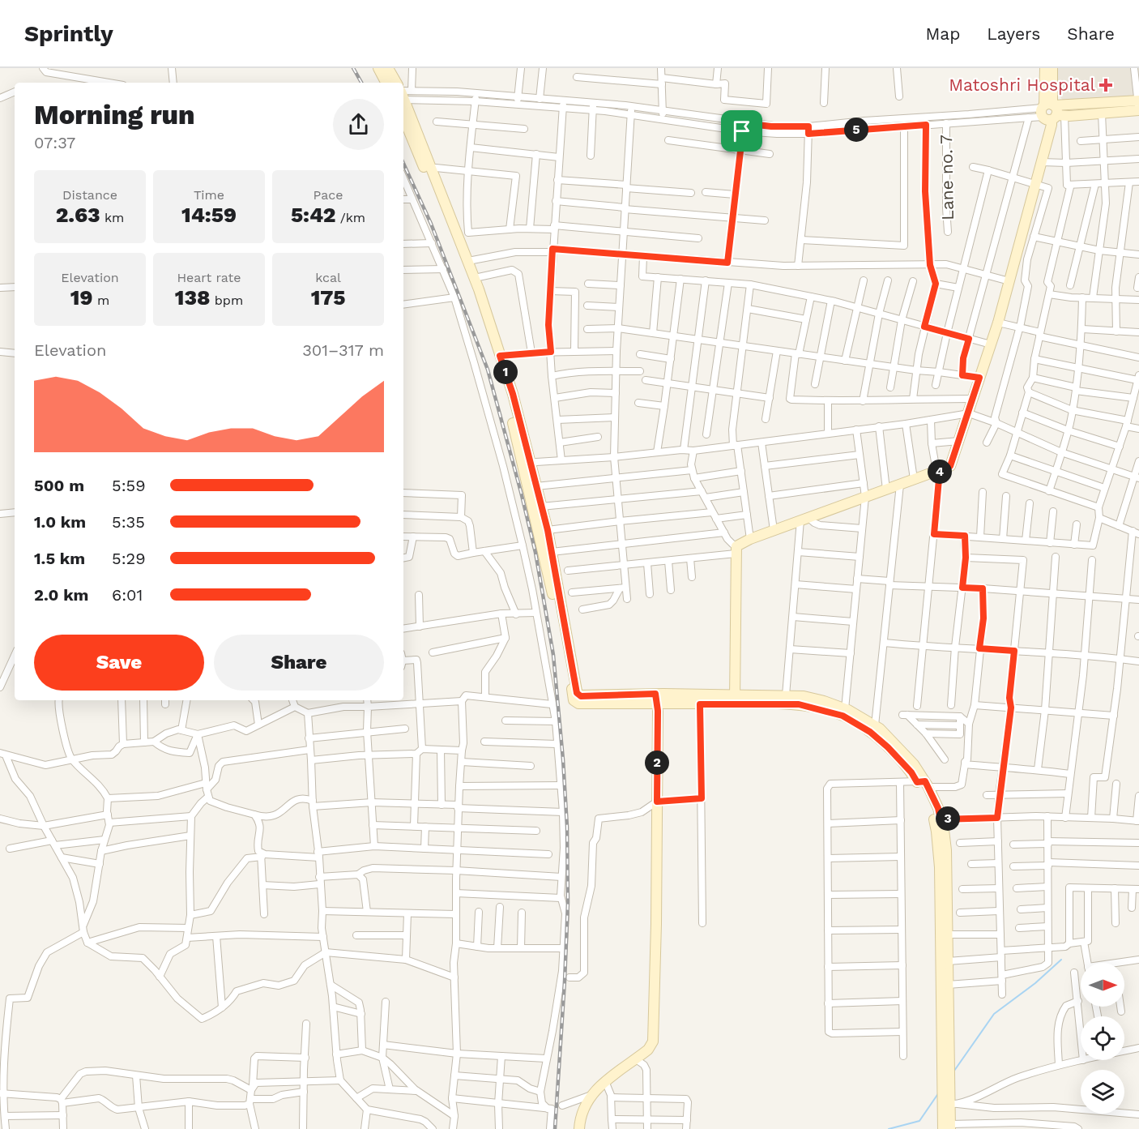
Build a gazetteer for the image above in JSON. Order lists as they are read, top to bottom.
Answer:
{
  "streets": {
    "street": ["Lane no. 7"]
  },
  "places": {
    "health": ["Matoshri Hospital"]
  },
  "north": "right",
  "page": {
    "header": "Sprintly",
    "nav": ["Map", "Layers", "Share"],
    "heading": ["Morning run", "07:37"],
    "pins": [
      "5",
      "1",
      "4",
      "2",
      "3"
    ],
    "stats": [
      ["Distance", "2.63 km"],
      ["Time", "14:59"],
      ["Pace", "5:42 /km"],
      ["Elevation", "19 m"],
      ["Heart rate", "138 bpm"],
      ["kcal", "175"]
    ],
    "chart": ["Elevation", "301–317 m"],
    "list": [
      {
        "name": "500 m",
        "note": "5:59"
      },
      {
        "name": "1.0 km",
        "note": "5:35"
      },
      {
        "name": "1.5 km",
        "note": "5:29"
      },
      {
        "name": "2.0 km",
        "note": "6:01"
      }
    ],
    "buttons": ["Save", "Share"]
  }
}
